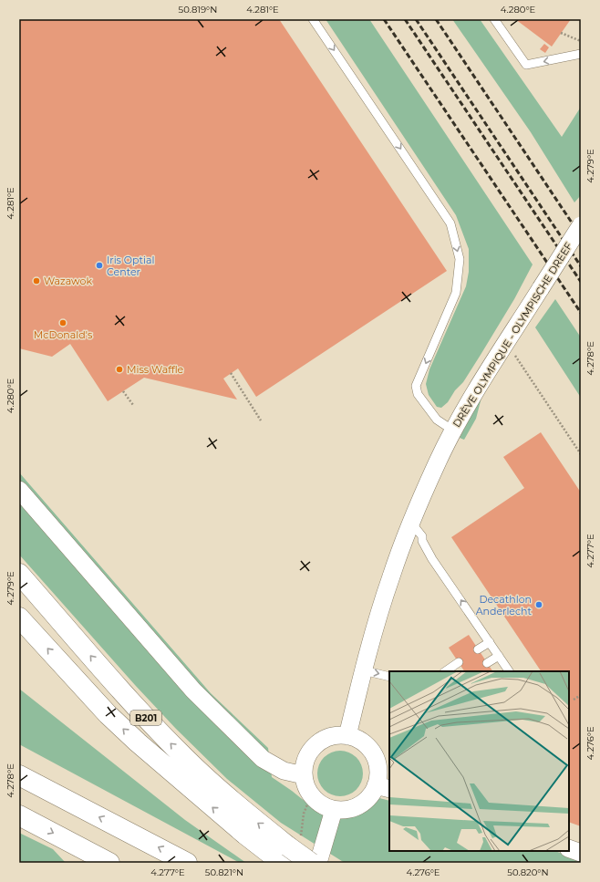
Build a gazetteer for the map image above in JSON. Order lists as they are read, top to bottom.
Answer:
{
  "streets": {
    "highway": ["B201"],
    "street": ["DRÈVE OLYMPIQUE - OLYMPISCHE DREEF"]
  },
  "places": [
    "Iris Optial Center",
    "Wazawok",
    "McDonald's",
    "Miss Waffle",
    "Decathlon Anderlecht"
  ],
  "coordinates": [
    "50.819°N",
    "4.281°E",
    "4.280°E",
    "4.279°E",
    "4.278°E",
    "4.277°E",
    "4.276°E",
    "50.821°N",
    "50.820°N"
  ]
}
